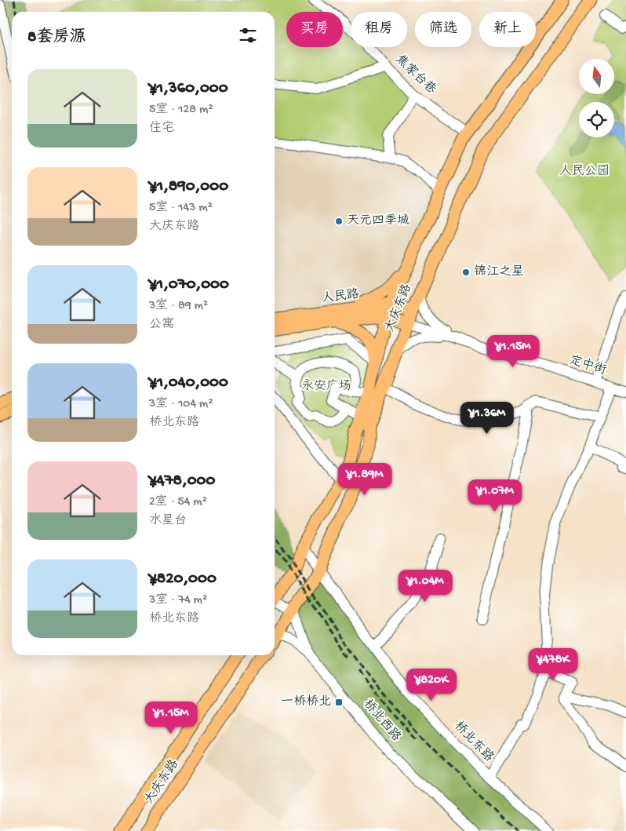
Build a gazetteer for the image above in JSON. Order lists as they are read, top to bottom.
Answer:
{
  "streets": {
    "main road": ["人民路", "大庆东路"],
    "street": [
      "焦家台巷",
      "定中街",
      "桥北西路",
      "桥北东路"
    ]
  },
  "crossings": [
    ["焦家台巷", "大庆东路"],
    ["人民路", "大庆东路"],
    ["人民路", "定中街"],
    ["大庆东路", "定中街"],
    ["大庆东路", "桥北西路"],
    ["大庆东路", "桥北东路"]
  ],
  "parks": ["人民公园", "永安广场"],
  "places": {
    "other": ["天元四季城", "锦江之星"],
    "transit": ["一桥桥北"]
  },
  "north": "top",
  "page": {
    "chip": [
      "买房",
      "租房",
      "筛选",
      "新上"
    ],
    "heading": "8套房源",
    "list": [
      {
        "name": "¥1,360,000",
        "note": "5室 · 128 m² · 住宅"
      },
      {
        "name": "¥1,890,000",
        "note": "5室 · 143 m² · 大庆东路"
      },
      {
        "name": "¥1,070,000",
        "note": "3室 · 89 m² · 公寓"
      },
      {
        "name": "¥1,040,000",
        "note": "3室 · 104 m² · 桥北东路"
      },
      {
        "name": "¥478,000",
        "note": "2室 · 54 m² · 水星台"
      },
      {
        "name": "¥820,000",
        "note": "3室 · 74 m² · 桥北东路"
      }
    ],
    "price": [
      "¥1.15M",
      "¥1.36M",
      "¥1.89M",
      "¥1.07M",
      "¥1.04M",
      "¥478K",
      "¥820K",
      "¥1.15M"
    ]
  }
}
